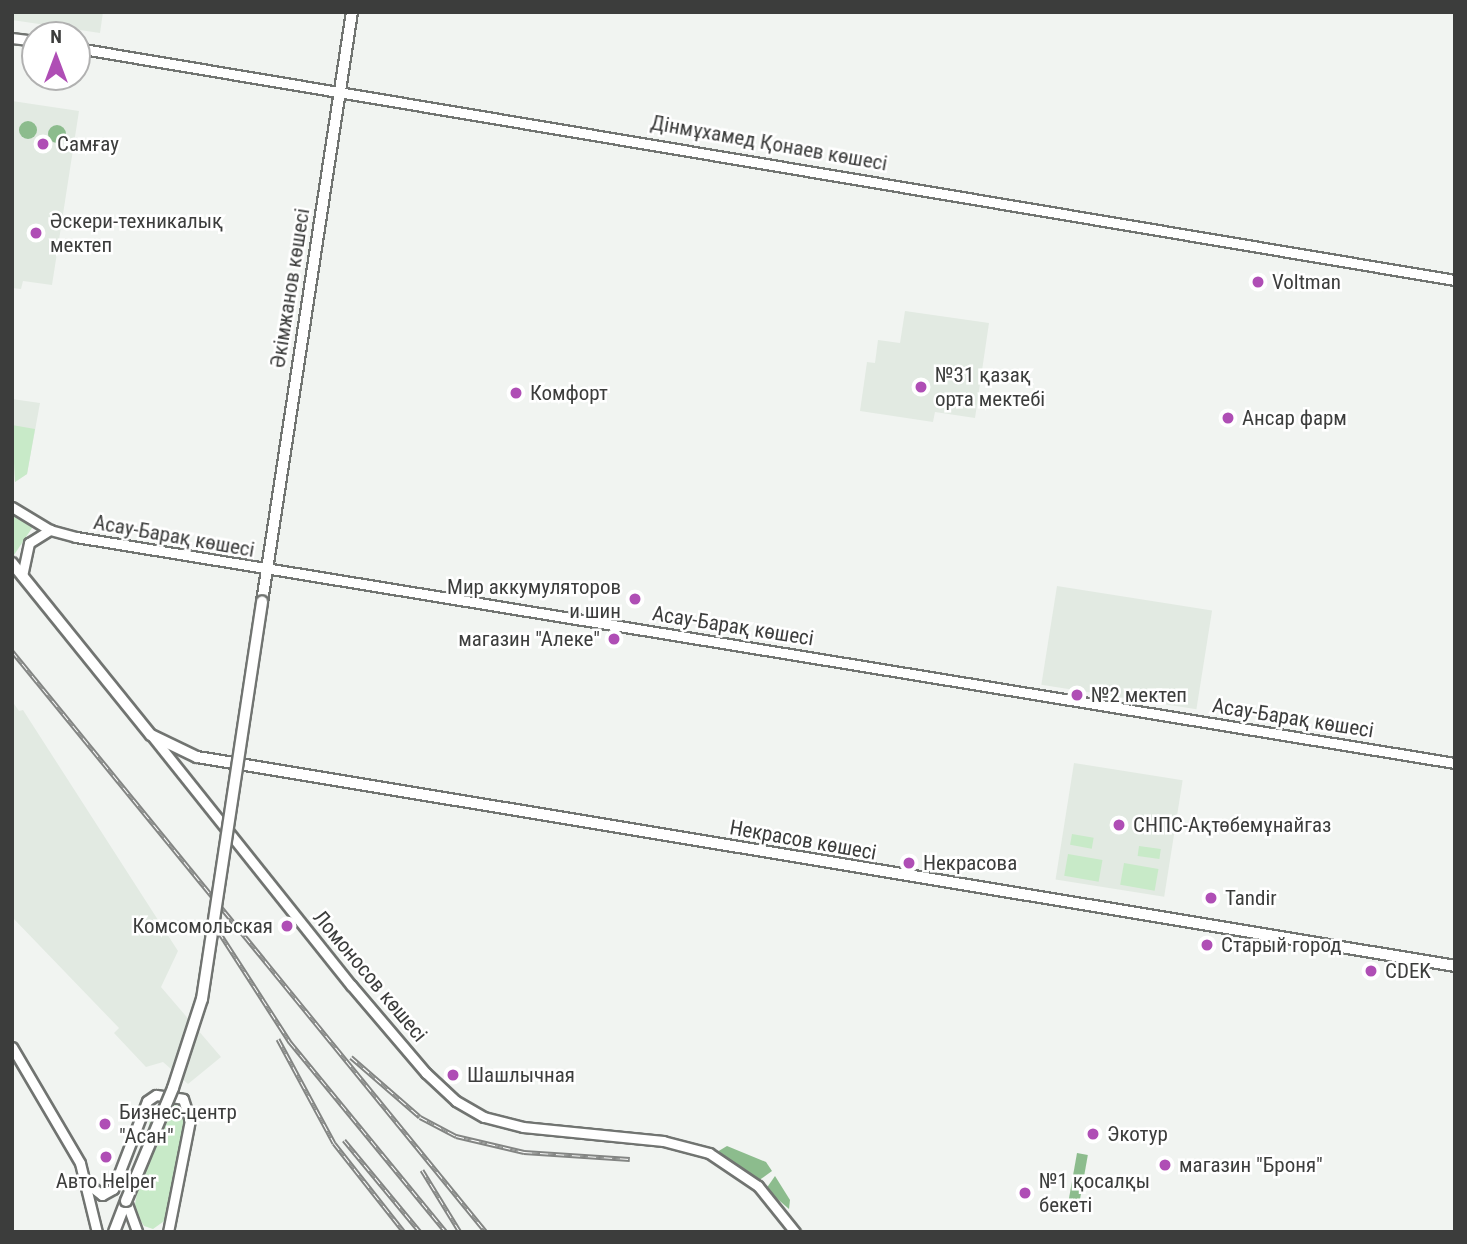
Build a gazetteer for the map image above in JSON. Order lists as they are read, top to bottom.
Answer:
{
  "streets": {
    "main road": ["Әкімжанов көшесі", "Некрасов көшесі", "Ломоносов көшесі"],
    "street": ["Дінмұхамед Қонаев көшесі", "Асау-Барақ көшесі"]
  },
  "crossings": [
    ["Дінмұхамед Қонаев көшесі", "Әкімжанов көшесі"],
    ["Әкімжанов көшесі", "Асау-Барақ көшесі"],
    ["Некрасов көшесі", "Ломоносов көшесі"]
  ],
  "places": [
    "Самғау",
    "Әскери-техникалық мектеп",
    "Voltman",
    "№31 қазақ орта мектебі",
    "Комфорт",
    "Ансар фарм",
    "Мир аккумуляторов и шин",
    "магазин \"Алеке\"",
    "№2 мектеп",
    "СНПС-Ақтөбемұнайгаз",
    "Некрасова",
    "Tandir",
    "Комсомольская",
    "Старый город",
    "CDEK",
    "Шашлычная",
    "Бизнес-центр \"Асан\"",
    "Экотур",
    "Авто Helper",
    "магазин \"Броня\"",
    "№1 қосалқы бекеті"
  ],
  "north": "top"
}
